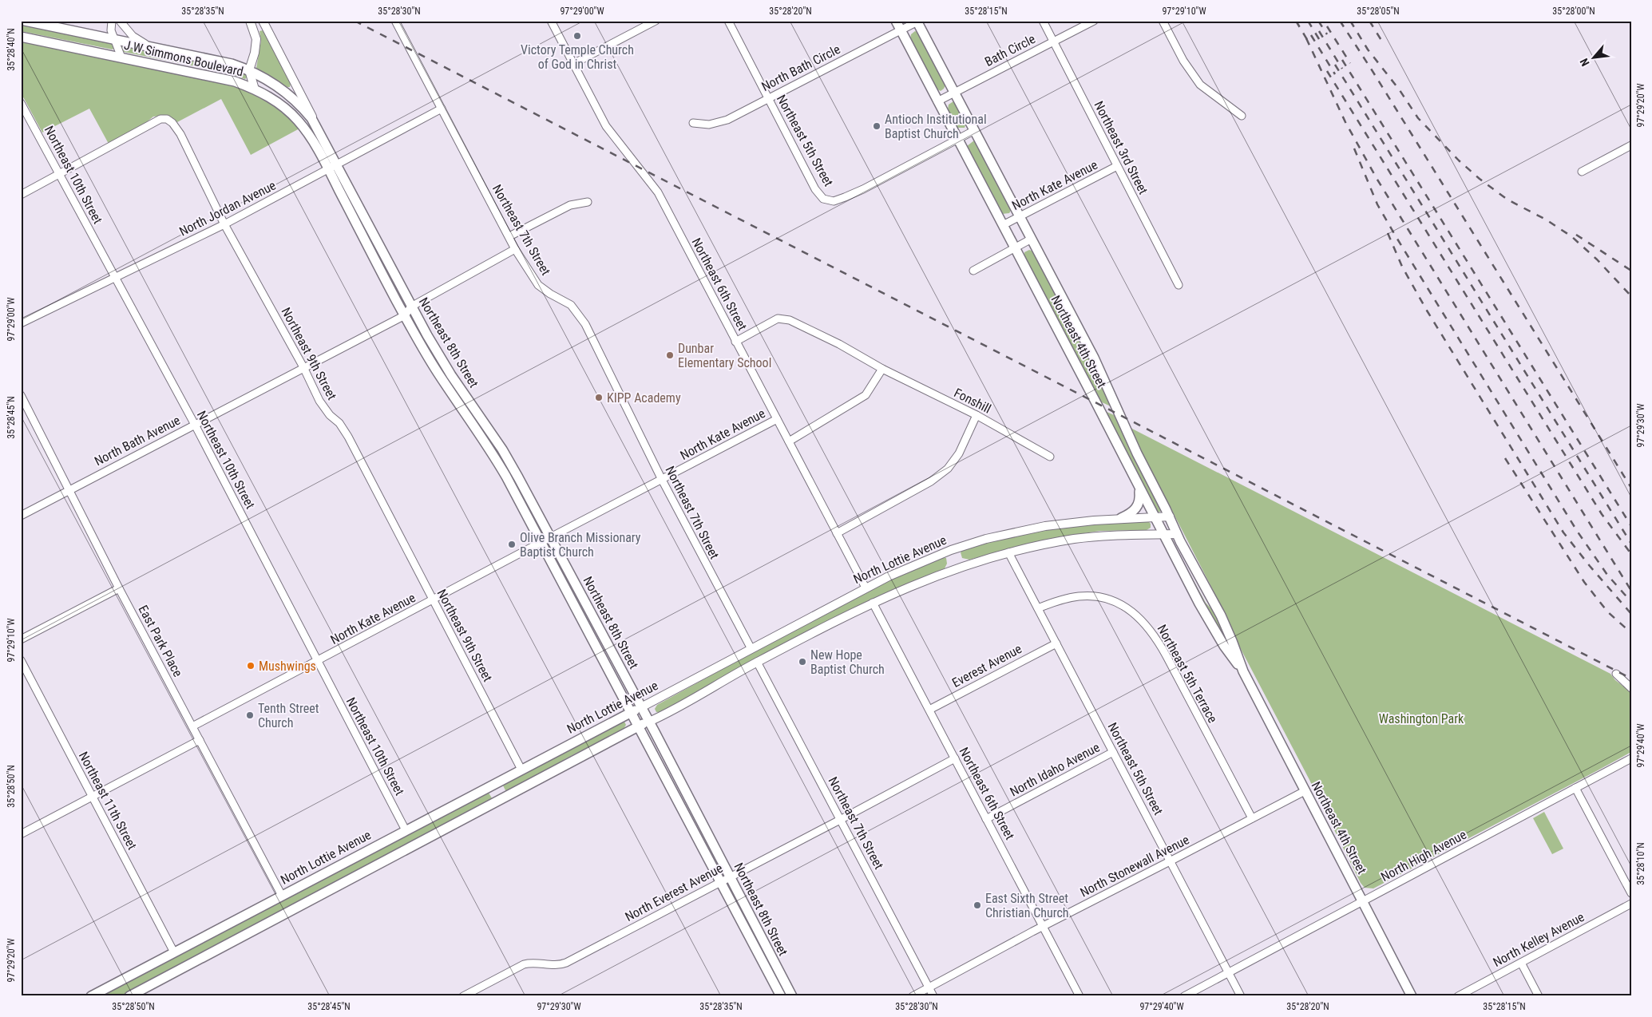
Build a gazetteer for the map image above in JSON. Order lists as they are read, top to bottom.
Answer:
{
  "streets": {
    "main road": [
      "J W Simmons Boulevard",
      "Northeast 4th Street",
      "Northeast 8th Street",
      "North Lottie Avenue"
    ],
    "street": [
      "Bath Circle",
      "North Bath Circle",
      "Northeast 5th Street",
      "Northeast 3rd Street",
      "Northeast 10th Street",
      "North Kate Avenue",
      "North Jordan Avenue",
      "Northeast 7th Street",
      "Northeast 6th Street",
      "Northeast 9th Street",
      "Fonshill",
      "North Bath Avenue",
      "East Park Place",
      "Everest Avenue",
      "Northeast 5th Terrace",
      "North Idaho Avenue",
      "Northeast 11th Street",
      "North High Avenue",
      "North Stonewall Avenue",
      "North Everest Avenue",
      "North Kelley Avenue"
    ]
  },
  "crossings": [
    ["Bath Circle", "Northeast 3rd Street"],
    ["Bath Circle", "Northeast 4th Street"],
    ["J W Simmons Boulevard", "North Jordan Avenue"],
    ["J W Simmons Boulevard", "Northeast 8th Street"],
    ["North Bath Circle", "Northeast 5th Street"],
    ["North Bath Circle", "Northeast 4th Street"],
    ["Northeast 5th Street", "Northeast 4th Street"],
    ["Northeast 5th Street", "Everest Avenue"],
    ["Northeast 5th Street", "Northeast 5th Terrace"],
    ["Northeast 5th Street", "North Idaho Avenue"],
    ["Northeast 5th Street", "North High Avenue"],
    ["Northeast 5th Street", "North Stonewall Avenue"],
    ["Northeast 3rd Street", "North Kate Avenue"],
    ["Northeast 10th Street", "North Kate Avenue"],
    ["Northeast 10th Street", "North Jordan Avenue"],
    ["Northeast 10th Street", "Northeast 9th Street"],
    ["Northeast 10th Street", "North Bath Avenue"],
    ["Northeast 10th Street", "North Lottie Avenue"],
    ["North Kate Avenue", "Northeast 7th Street"],
    ["North Kate Avenue", "Northeast 6th Street"],
    ["North Kate Avenue", "Northeast 4th Street"],
    ["North Kate Avenue", "Northeast 8th Street"],
    ["North Kate Avenue", "Northeast 9th Street"],
    ["North Kate Avenue", "East Park Place"],
    ["North Jordan Avenue", "Northeast 7th Street"],
    ["North Jordan Avenue", "Northeast 8th Street"],
    ["North Jordan Avenue", "Northeast 9th Street"],
    ["Northeast 7th Street", "North Bath Avenue"],
    ["Northeast 7th Street", "North Lottie Avenue"],
    ["Northeast 7th Street", "North Stonewall Avenue"],
    ["Northeast 7th Street", "North Everest Avenue"],
    ["Northeast 6th Street", "North Lottie Avenue"],
    ["Northeast 6th Street", "Everest Avenue"],
    ["Northeast 6th Street", "North Idaho Avenue"],
    ["Northeast 6th Street", "North Stonewall Avenue"],
    ["Northeast 6th Street", "North Everest Avenue"],
    ["Northeast 4th Street", "North Lottie Avenue"],
    ["Northeast 4th Street", "North High Avenue"],
    ["Northeast 4th Street", "North Stonewall Avenue"],
    ["Northeast 8th Street", "North Bath Avenue"],
    ["Northeast 8th Street", "North Lottie Avenue"],
    ["Northeast 8th Street", "North Everest Avenue"],
    ["Northeast 9th Street", "North Bath Avenue"],
    ["Northeast 9th Street", "North Lottie Avenue"],
    ["North Bath Avenue", "East Park Place"],
    ["North Lottie Avenue", "East Park Place"],
    ["North Lottie Avenue", "Northeast 11th Street"],
    ["Northeast 5th Terrace", "North Stonewall Avenue"]
  ],
  "parks": ["Washington Park"],
  "places": [
    "Victory Temple Church of God in Christ",
    "Antioch Institutional Baptist Church",
    "Dunbar Elementary School",
    "KIPP Academy",
    "Olive Branch Missionary Baptist Church",
    "New Hope Baptist Church",
    "Mushwings",
    "Tenth Street Church",
    "East Sixth Street Christian Church"
  ],
  "north": "bottom left",
  "coordinates": [
    "35°28'35\"N",
    "35°28'30\"N",
    "97°29'00\"W",
    "35°28'20\"N",
    "35°28'15\"N",
    "97°29'10\"W",
    "35°28'05\"N",
    "35°28'00\"N",
    "35°28'40\"N",
    "97°29'20\"W",
    "35°28'45\"N",
    "97°29'30\"W",
    "97°29'40\"W",
    "35°28'50\"N",
    "35°28'10\"N"
  ]
}
